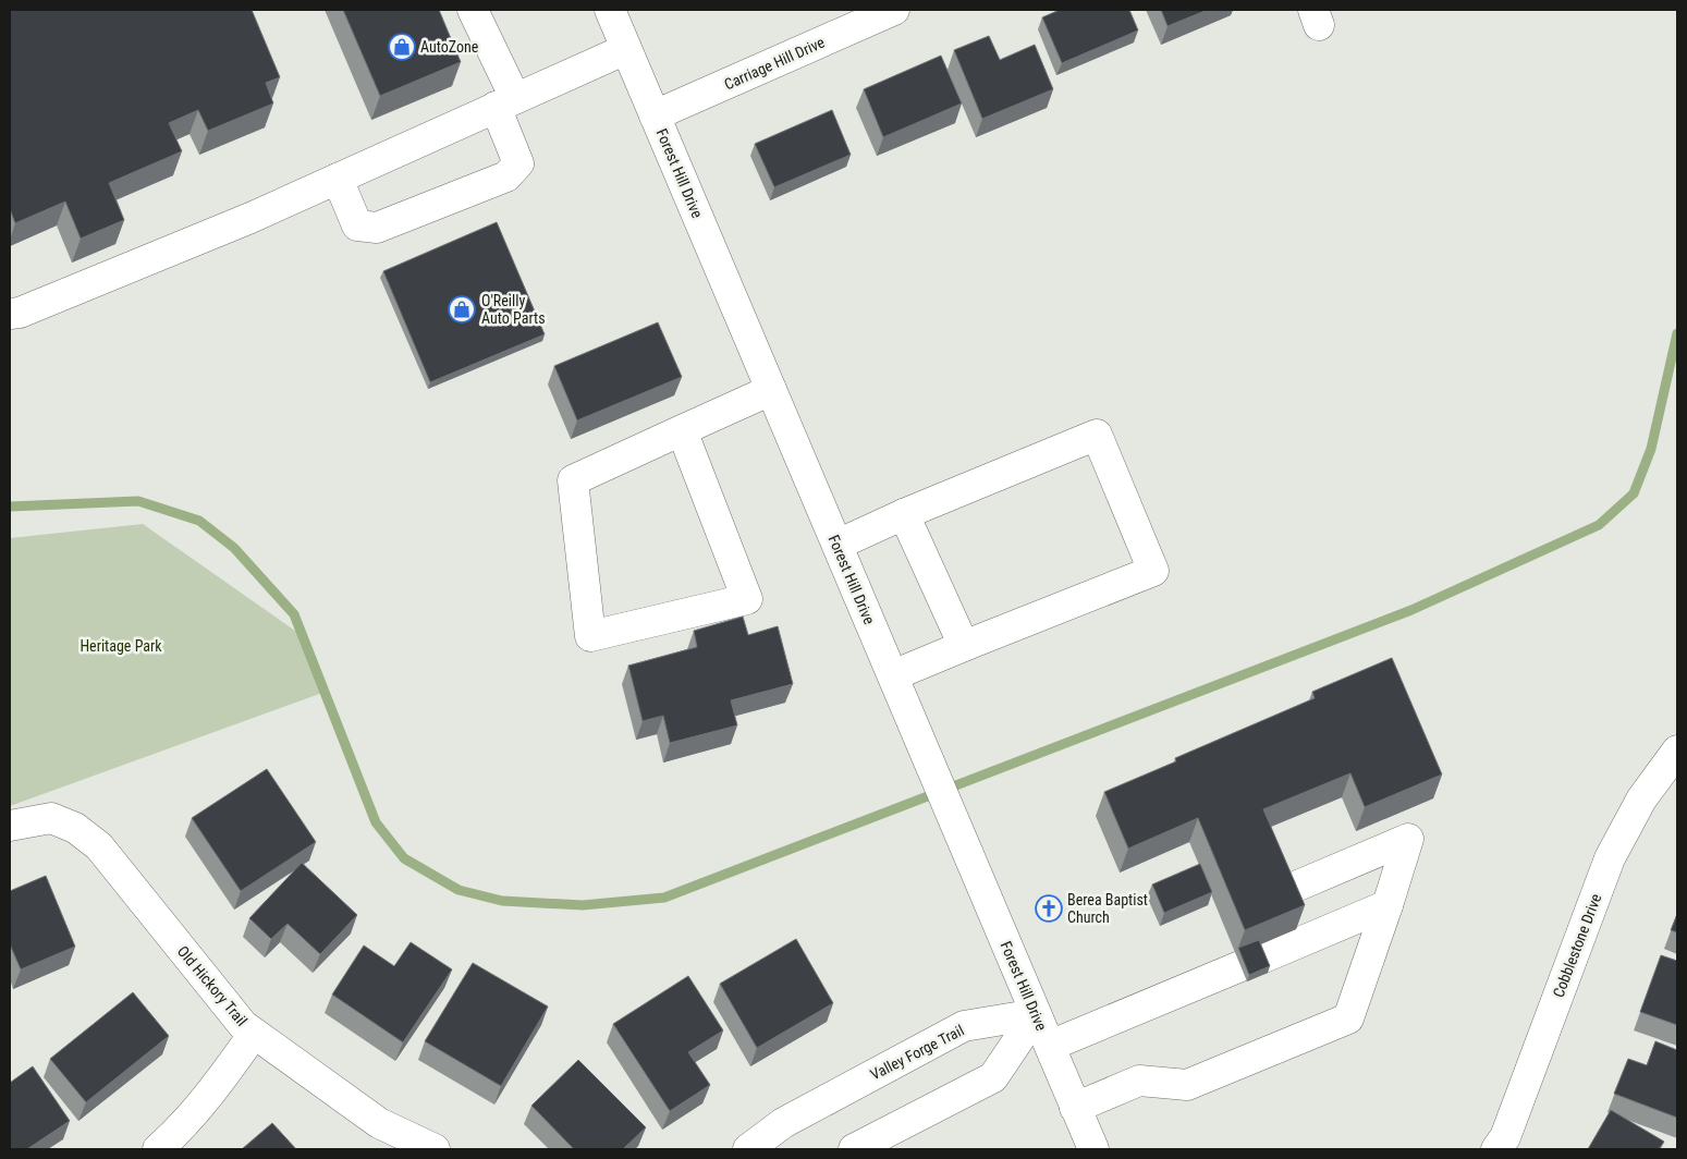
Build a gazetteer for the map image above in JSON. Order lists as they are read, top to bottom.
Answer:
{
  "streets": {
    "street": [
      "Carriage Hill Drive",
      "Forest Hill Drive",
      "Cobblestone Drive",
      "Old Hickory Trail",
      "Valley Forge Trail"
    ]
  },
  "crossings": [
    ["Carriage Hill Drive", "Forest Hill Drive"],
    ["Forest Hill Drive", "Valley Forge Trail"]
  ],
  "parks": ["Heritage Park"],
  "places": {
    "shop": ["AutoZone", "O'Reilly Auto Parts"],
    "church": ["Berea Baptist Church"]
  }
}
